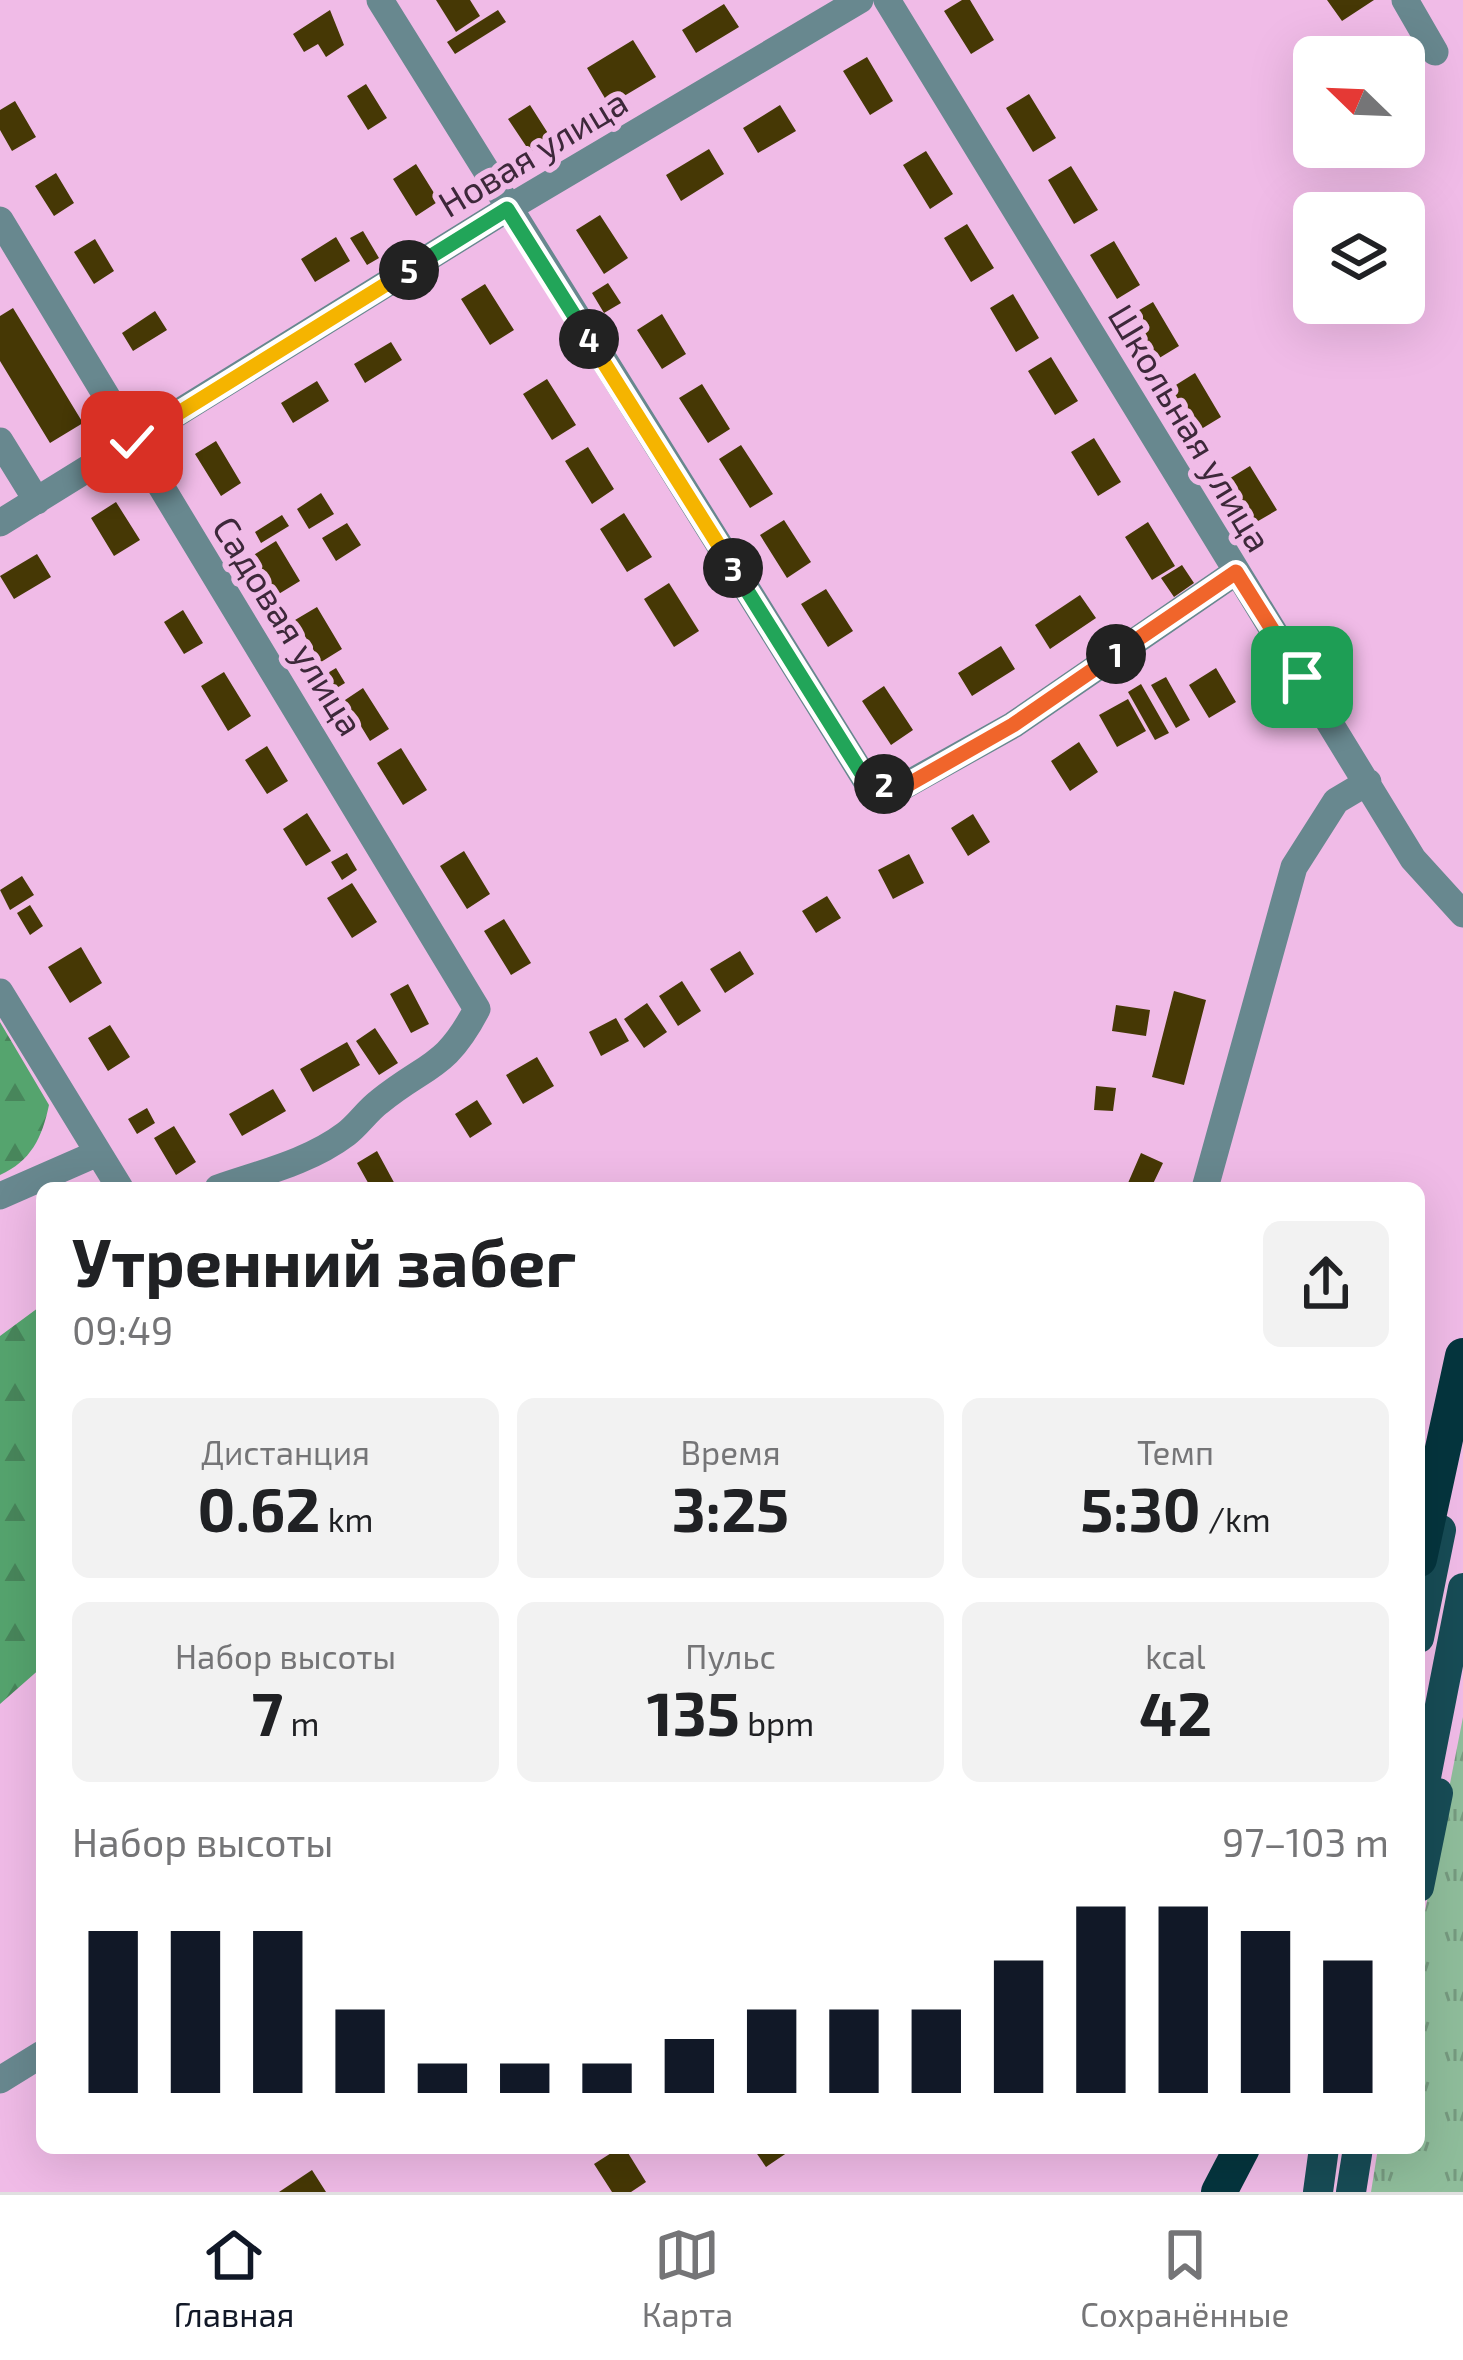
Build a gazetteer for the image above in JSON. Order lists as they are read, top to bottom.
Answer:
{
  "streets": {
    "street": ["Новая улица", "Школьная улица", "Садовая улица"]
  },
  "crossings": [
    ["Новая улица", "Садовая улица"]
  ],
  "north": "top left",
  "page": {
    "pins": [
      "5",
      "4",
      "3",
      "1",
      "2"
    ],
    "heading": ["Утренний забег", "09:49"],
    "stats": [
      ["Дистанция", "0.62 km"],
      ["Время", "3:25"],
      ["Темп", "5:30 /km"],
      ["Набор высоты", "7 m"],
      ["Пульс", "135 bpm"],
      ["kcal", "42"]
    ],
    "chart": ["Набор высоты", "97–103 m"],
    "tabs": ["Главная", "Карта", "Сохранённые"]
  }
}
